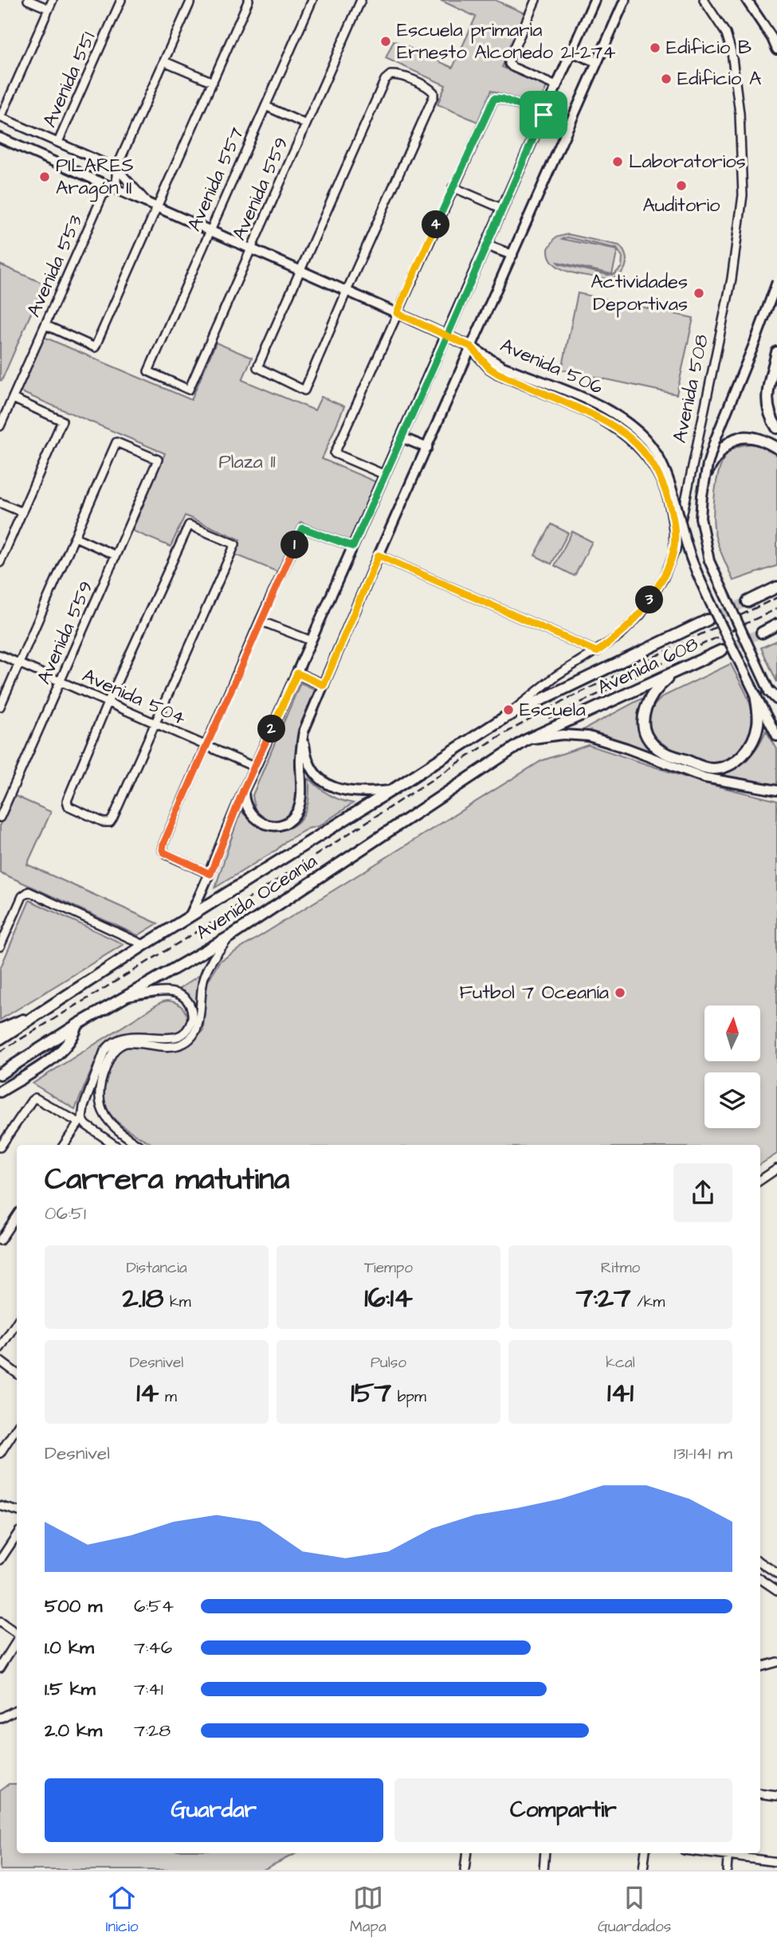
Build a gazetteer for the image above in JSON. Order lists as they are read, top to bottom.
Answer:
{
  "streets": {
    "highway": ["Avenida 608", "Avenida Oceanía"],
    "main road": ["Avenida 506", "Avenida 508"],
    "street": [
      "Avenida 551",
      "Avenida 557",
      "Avenida 559",
      "Avenida 553",
      "Avenida 504"
    ]
  },
  "crossings": [
    ["Avenida 557", "Avenida 559"],
    ["Avenida 557", "Avenida 506"],
    ["Avenida 559", "Avenida 506"],
    ["Avenida 559", "Avenida 504"],
    ["Avenida 553", "Avenida 506"],
    ["Avenida 508", "Avenida 608"],
    ["Avenida 508", "Avenida Oceanía"],
    ["Avenida 608", "Avenida Oceanía"]
  ],
  "parks": ["Plaza 11"],
  "places": [
    "Escuela primaria Ernesto Alconedo 21-274",
    "Edificio B",
    "Edificio A",
    "Laboratorios",
    "PILARES Aragón II",
    "Auditorio",
    "Actividades Deportivas",
    "Escuela",
    "Futbol 7 Oceanía"
  ],
  "north": "top",
  "page": {
    "pins": [
      "4",
      "1",
      "3",
      "2"
    ],
    "heading": ["Carrera matutina", "06:51"],
    "stats": [
      ["Distancia", "2.18 km"],
      ["Tiempo", "16:14"],
      ["Ritmo", "7:27 /km"],
      ["Desnivel", "14 m"],
      ["Pulso", "157 bpm"],
      ["kcal", "141"]
    ],
    "chart": ["Desnivel", "131–141 m"],
    "list": [
      {
        "name": "500 m",
        "note": "6:54"
      },
      {
        "name": "1.0 km",
        "note": "7:46"
      },
      {
        "name": "1.5 km",
        "note": "7:41"
      },
      {
        "name": "2.0 km",
        "note": "7:28"
      }
    ],
    "buttons": ["Guardar", "Compartir"],
    "tabs": ["Inicio", "Mapa", "Guardados"]
  }
}
